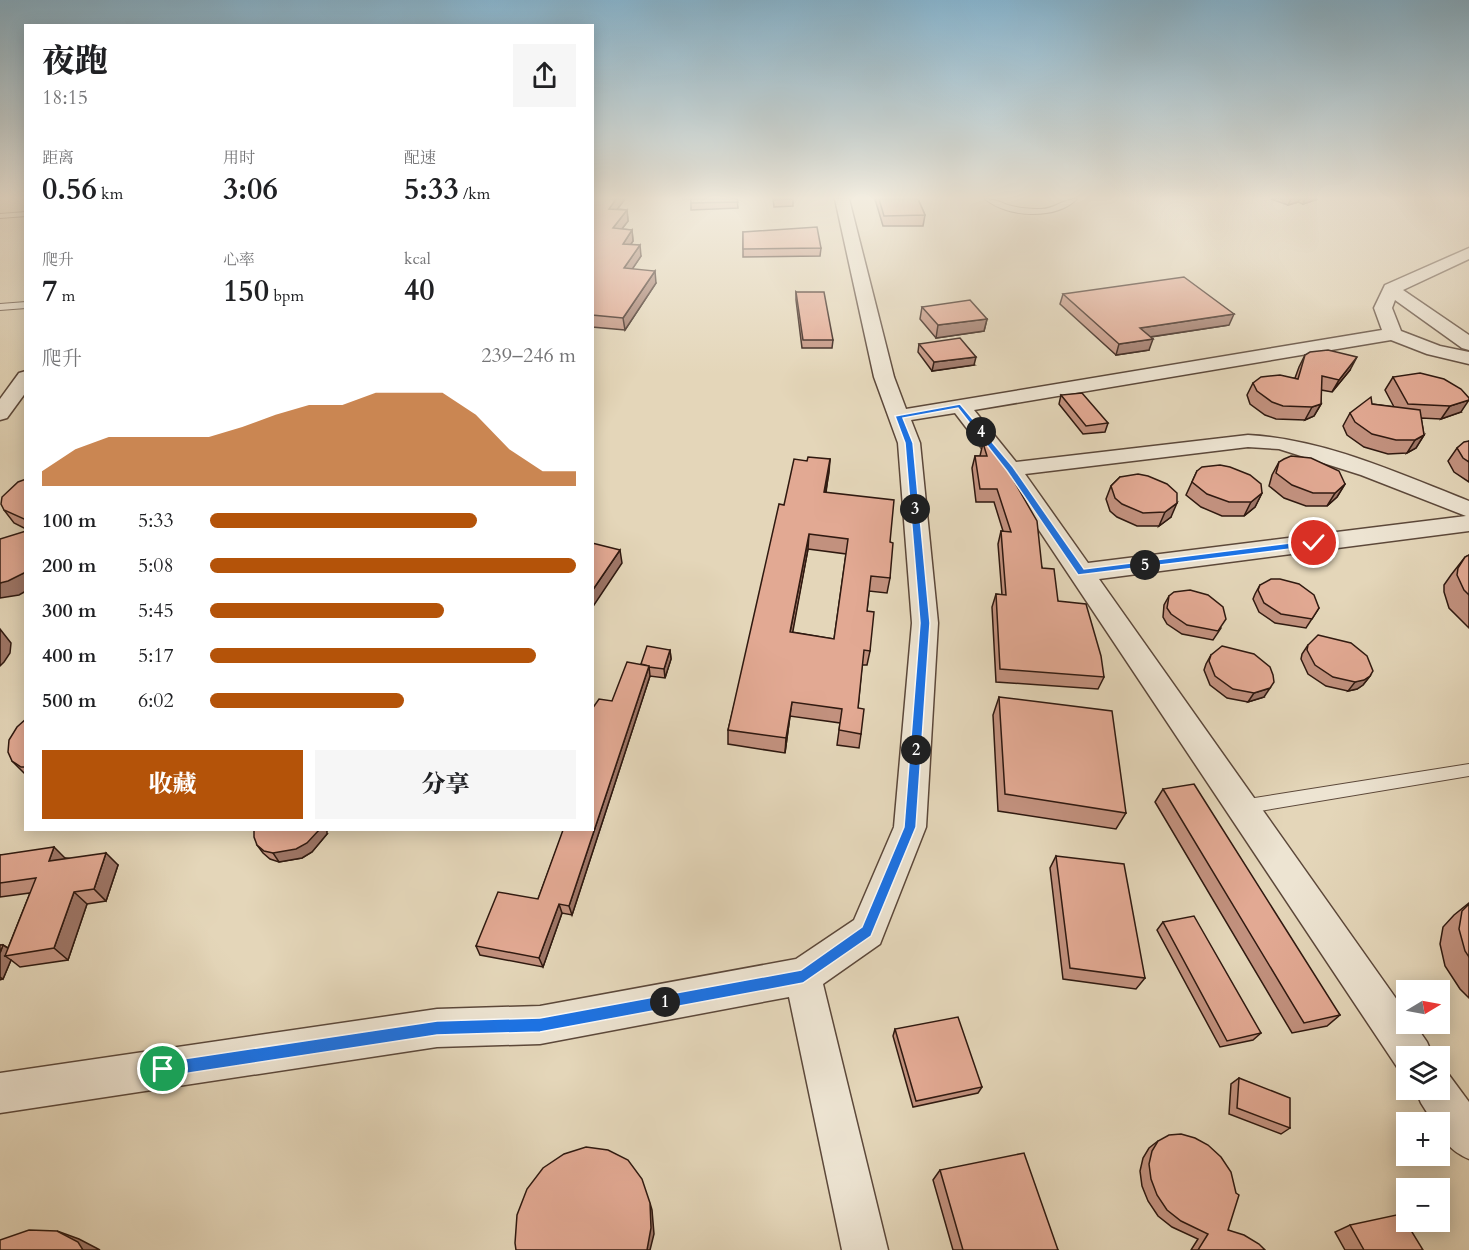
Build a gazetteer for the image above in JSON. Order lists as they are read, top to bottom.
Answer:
{
  "north": "right",
  "page": {
    "heading": ["夜跑", "18:15"],
    "stats": [
      ["距离", "0.56 km"],
      ["用时", "3:06"],
      ["配速", "5:33 /km"],
      ["爬升", "7 m"],
      ["心率", "150 bpm"],
      ["kcal", "40"]
    ],
    "chart": ["爬升", "239–246 m"],
    "pins": [
      "4",
      "3",
      "5",
      "2",
      "1"
    ],
    "list": [
      {
        "name": "100 m",
        "note": "5:33"
      },
      {
        "name": "200 m",
        "note": "5:08"
      },
      {
        "name": "300 m",
        "note": "5:45"
      },
      {
        "name": "400 m",
        "note": "5:17"
      },
      {
        "name": "500 m",
        "note": "6:02"
      }
    ],
    "buttons": ["收藏", "分享"],
    "map_buttons": ["+", "−"]
  }
}
